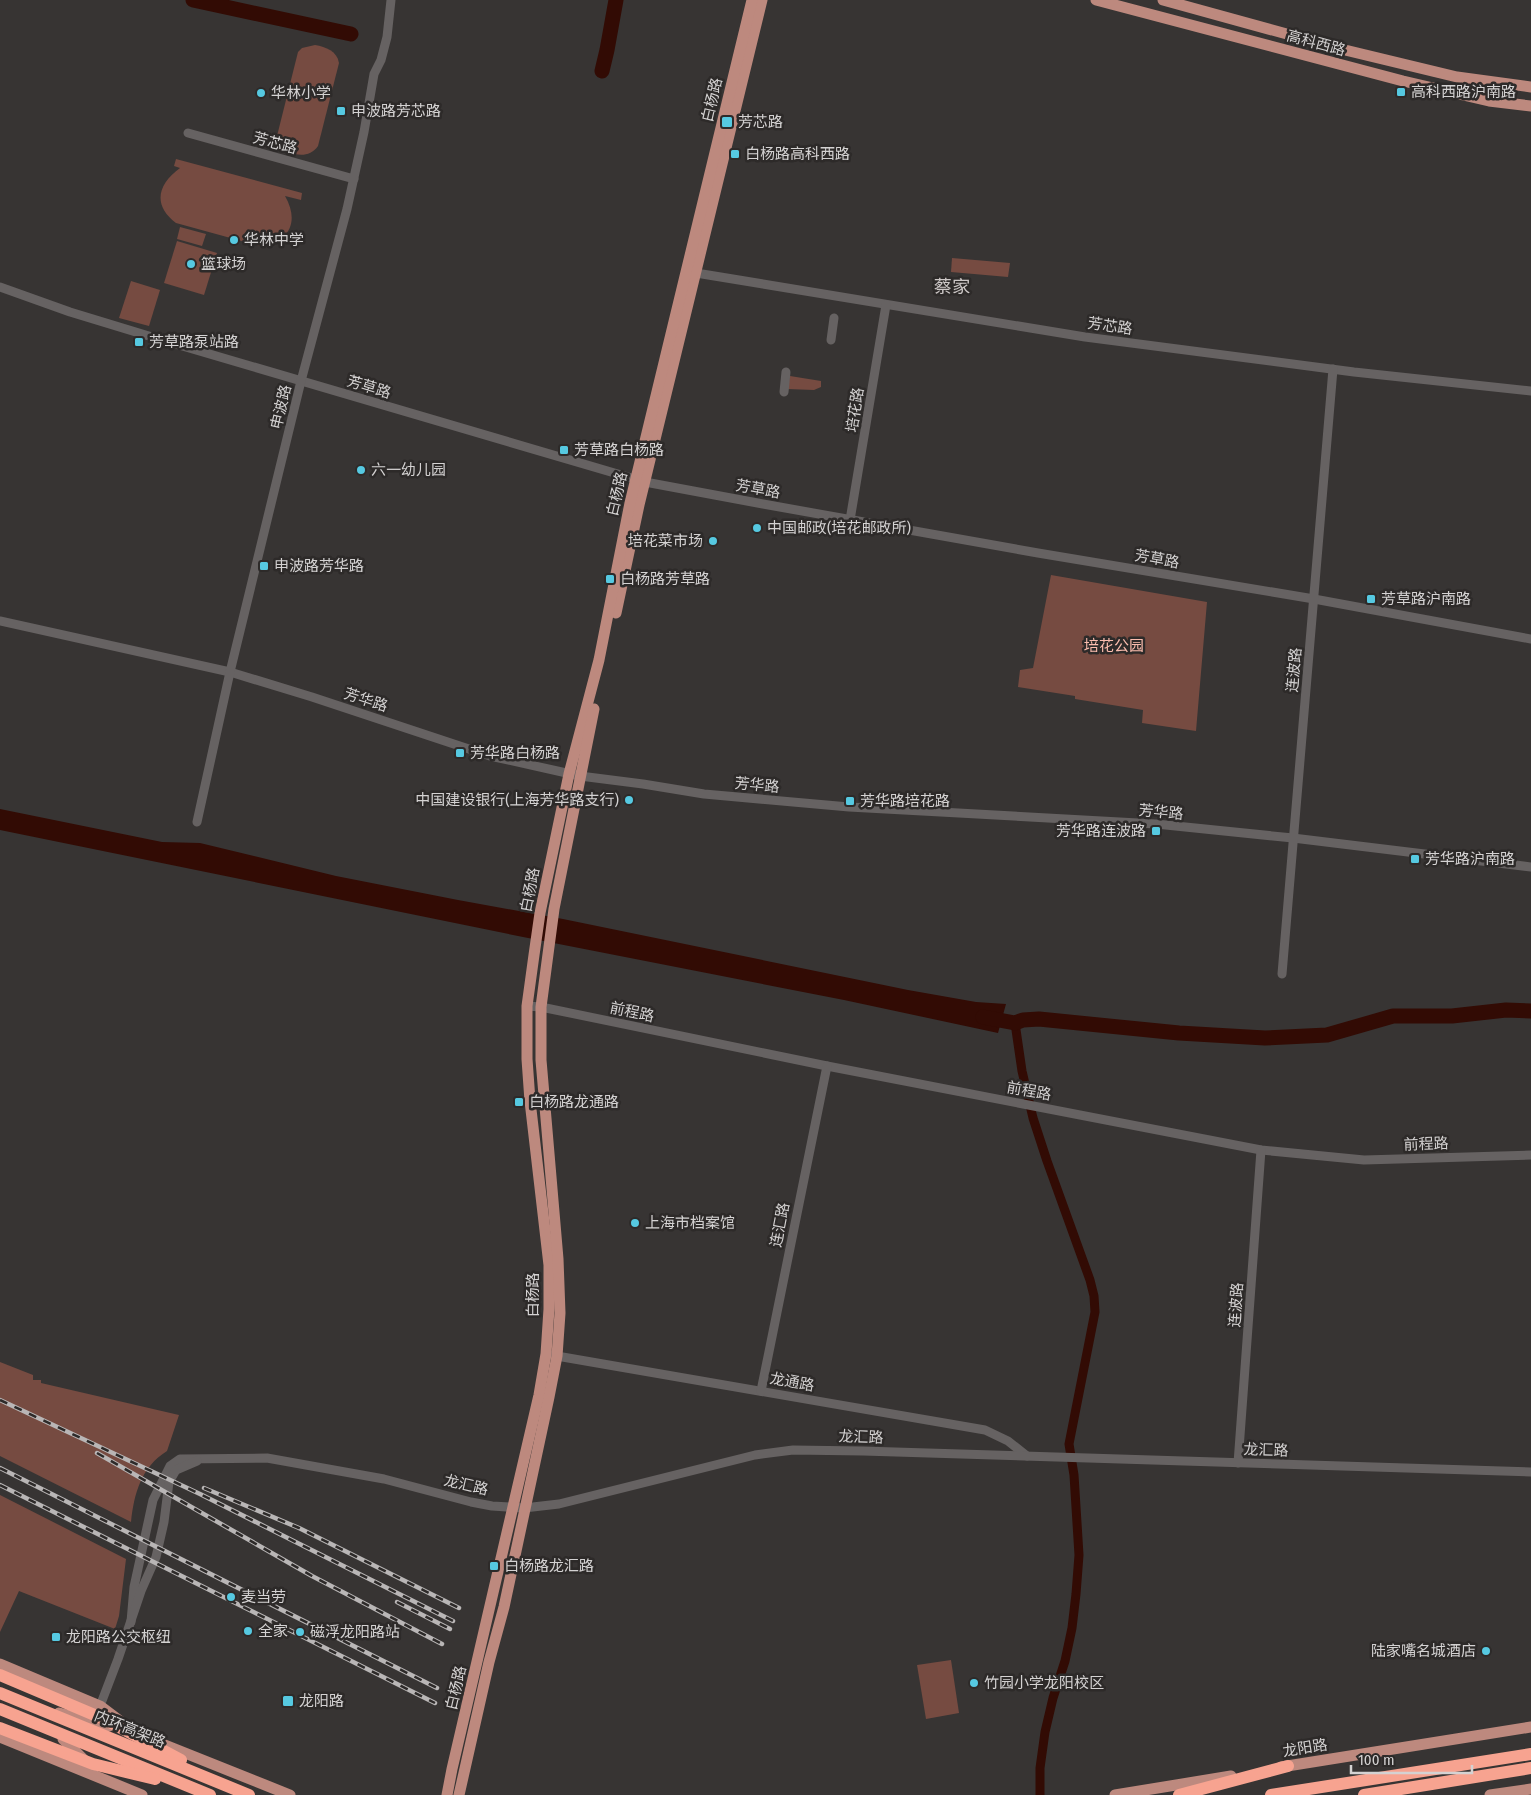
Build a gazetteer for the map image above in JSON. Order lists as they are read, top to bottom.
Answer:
{
  "streets": {
    "highway": ["内环高架路"],
    "main road": ["高科西路", "白杨路", "龙阳路"],
    "street": [
      "芳芯路",
      "芳草路",
      "申波路",
      "培花路",
      "连波路",
      "芳华路",
      "前程路",
      "连汇路",
      "龙通路",
      "龙汇路"
    ]
  },
  "crossings": [
    ["白杨路", "芳芯路"],
    ["白杨路", "芳草路"],
    ["白杨路", "芳华路"],
    ["白杨路", "前程路"],
    ["白杨路", "龙通路"],
    ["白杨路", "龙汇路"],
    ["芳芯路", "申波路"],
    ["芳芯路", "培花路"],
    ["芳芯路", "连波路"],
    ["芳草路", "申波路"],
    ["芳草路", "培花路"],
    ["芳草路", "连波路"],
    ["申波路", "芳华路"],
    ["连波路", "芳华路"],
    ["连波路", "前程路"],
    ["连波路", "龙汇路"],
    ["前程路", "连汇路"],
    ["连汇路", "龙通路"],
    ["龙通路", "龙汇路"]
  ],
  "districts": ["蔡家"],
  "parks": ["培花公园"],
  "places": {
    "transit": [
      "高科西路沪南路",
      "申波路芳芯路",
      "芳芯路",
      "白杨路高科西路",
      "芳草路泵站路",
      "芳草路白杨路",
      "申波路芳华路",
      "白杨路芳草路",
      "芳草路沪南路",
      "芳华路白杨路",
      "芳华路培花路",
      "芳华路连波路",
      "芳华路沪南路",
      "白杨路龙通路",
      "白杨路龙汇路",
      "龙阳路公交枢纽",
      "龙阳路"
    ],
    "other": [
      "华林小学",
      "华林中学",
      "篮球场",
      "六一幼儿园",
      "中国邮政(培花邮政所)",
      "培花菜市场",
      "中国建设银行(上海芳华路支行)",
      "上海市档案馆",
      "麦当劳",
      "全家",
      "磁浮龙阳路站",
      "陆家嘴名城酒店",
      "竹园小学龙阳校区"
    ]
  },
  "scale_bar": "100 m"
}
